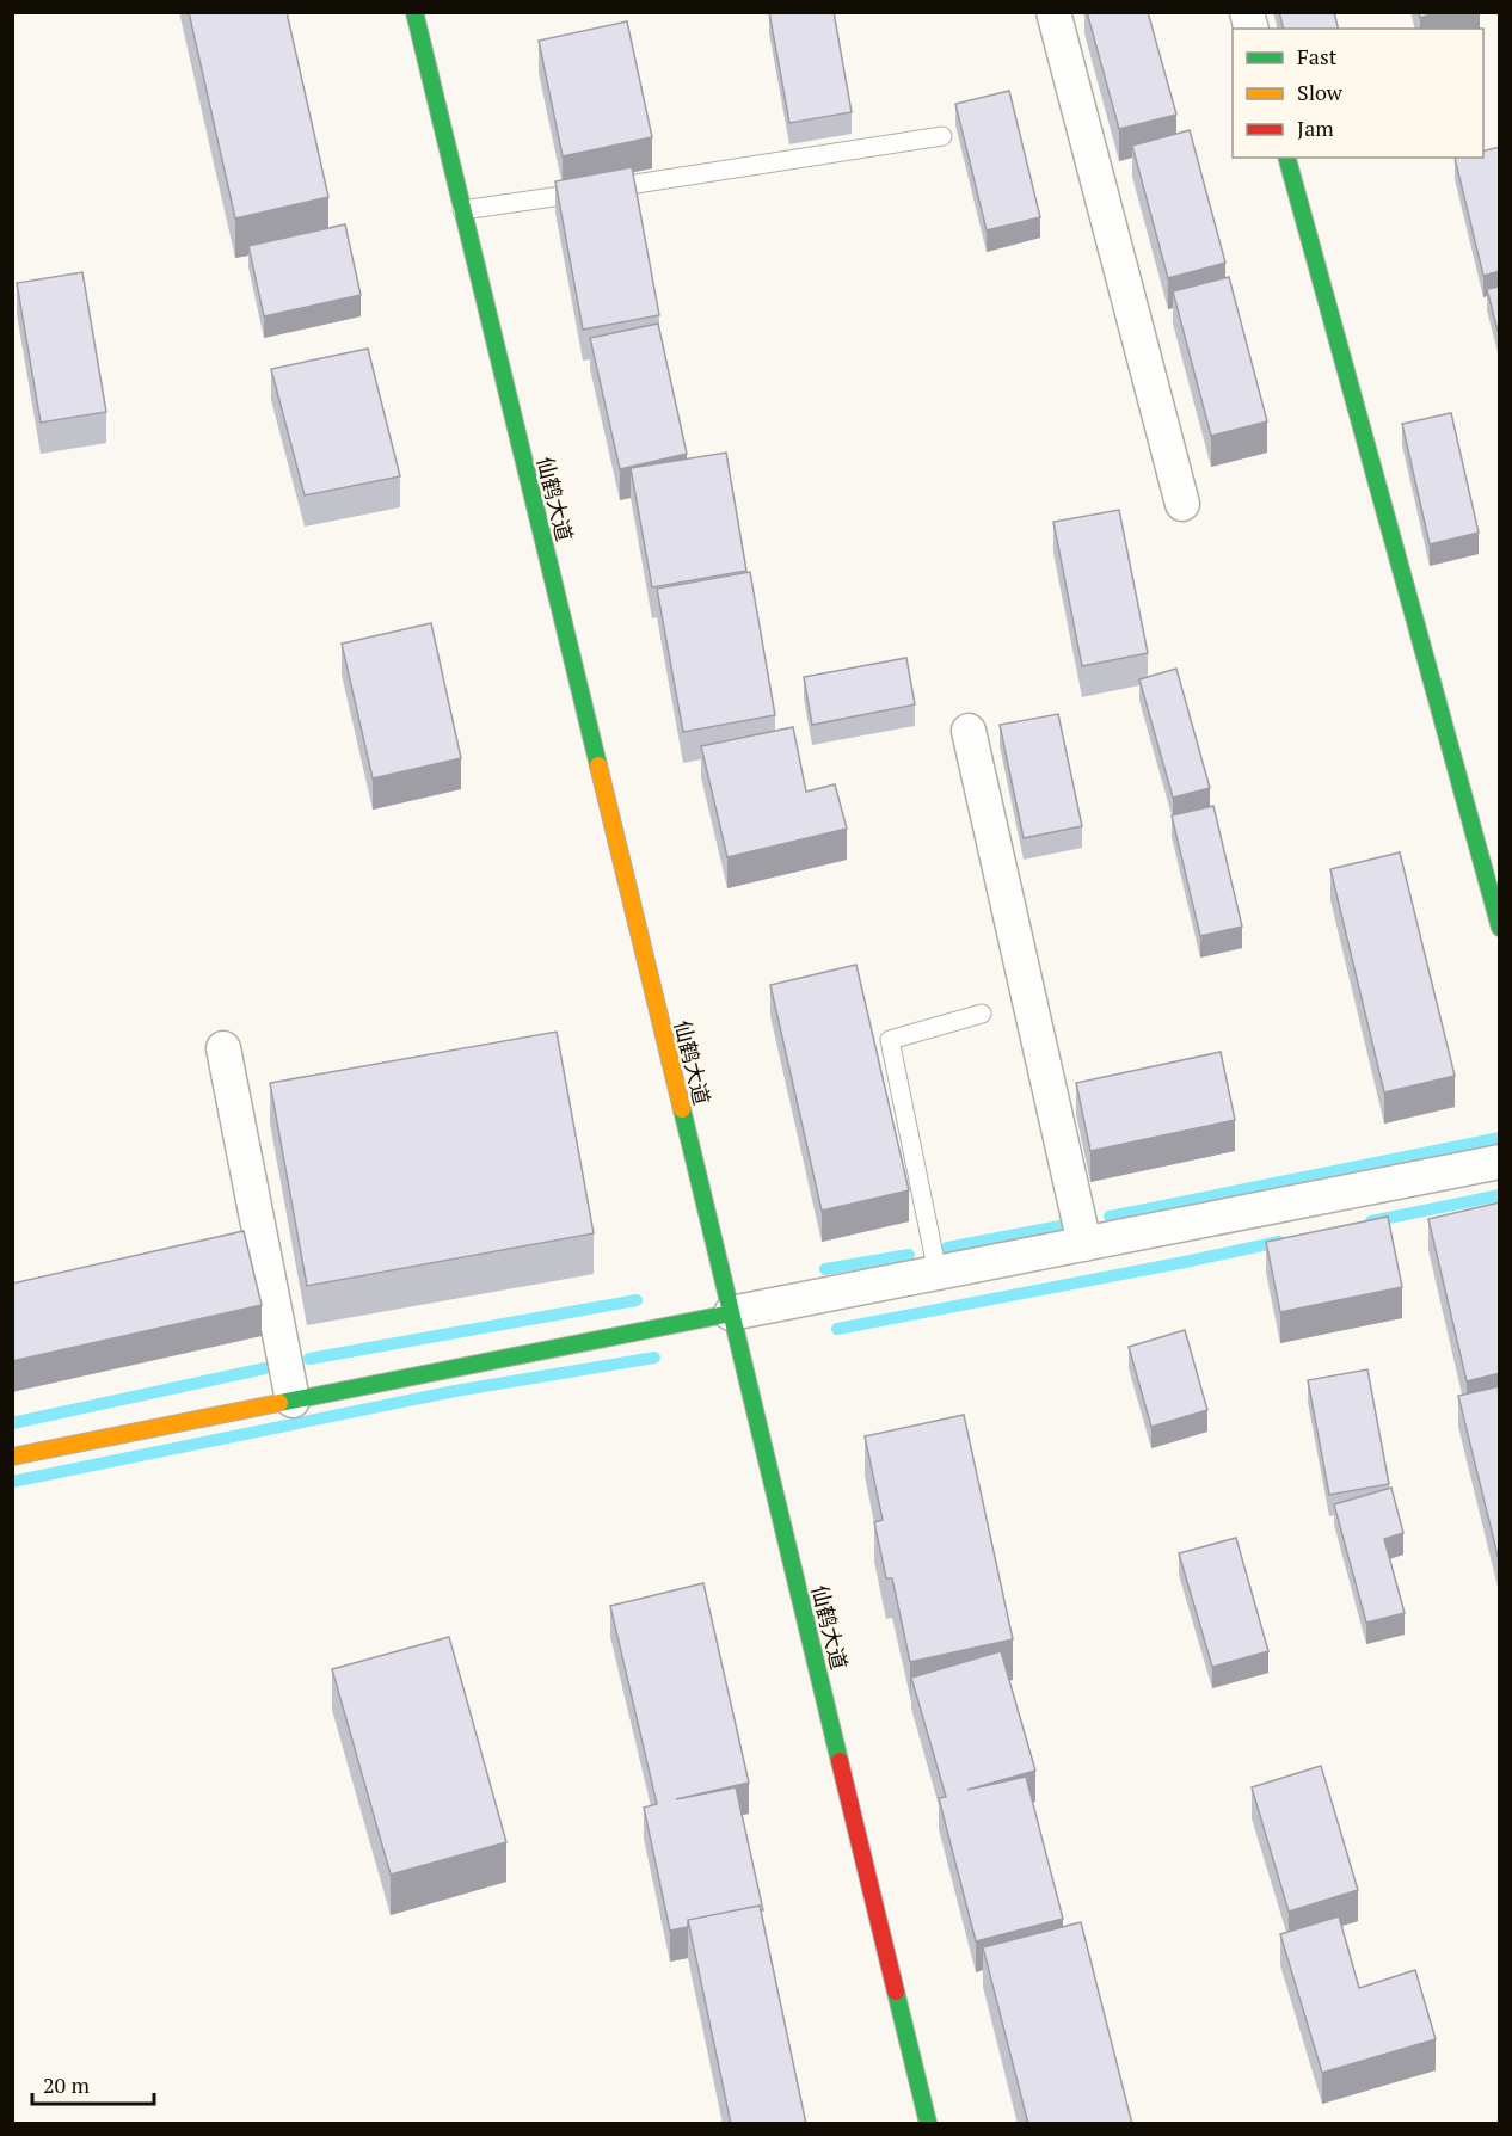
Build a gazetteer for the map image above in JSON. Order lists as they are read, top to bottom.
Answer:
{
  "streets": {
    "main road": ["仙鹤大道"]
  },
  "legend": ["Fast", "Slow", "Jam"],
  "scale_bar": "20 m"
}
